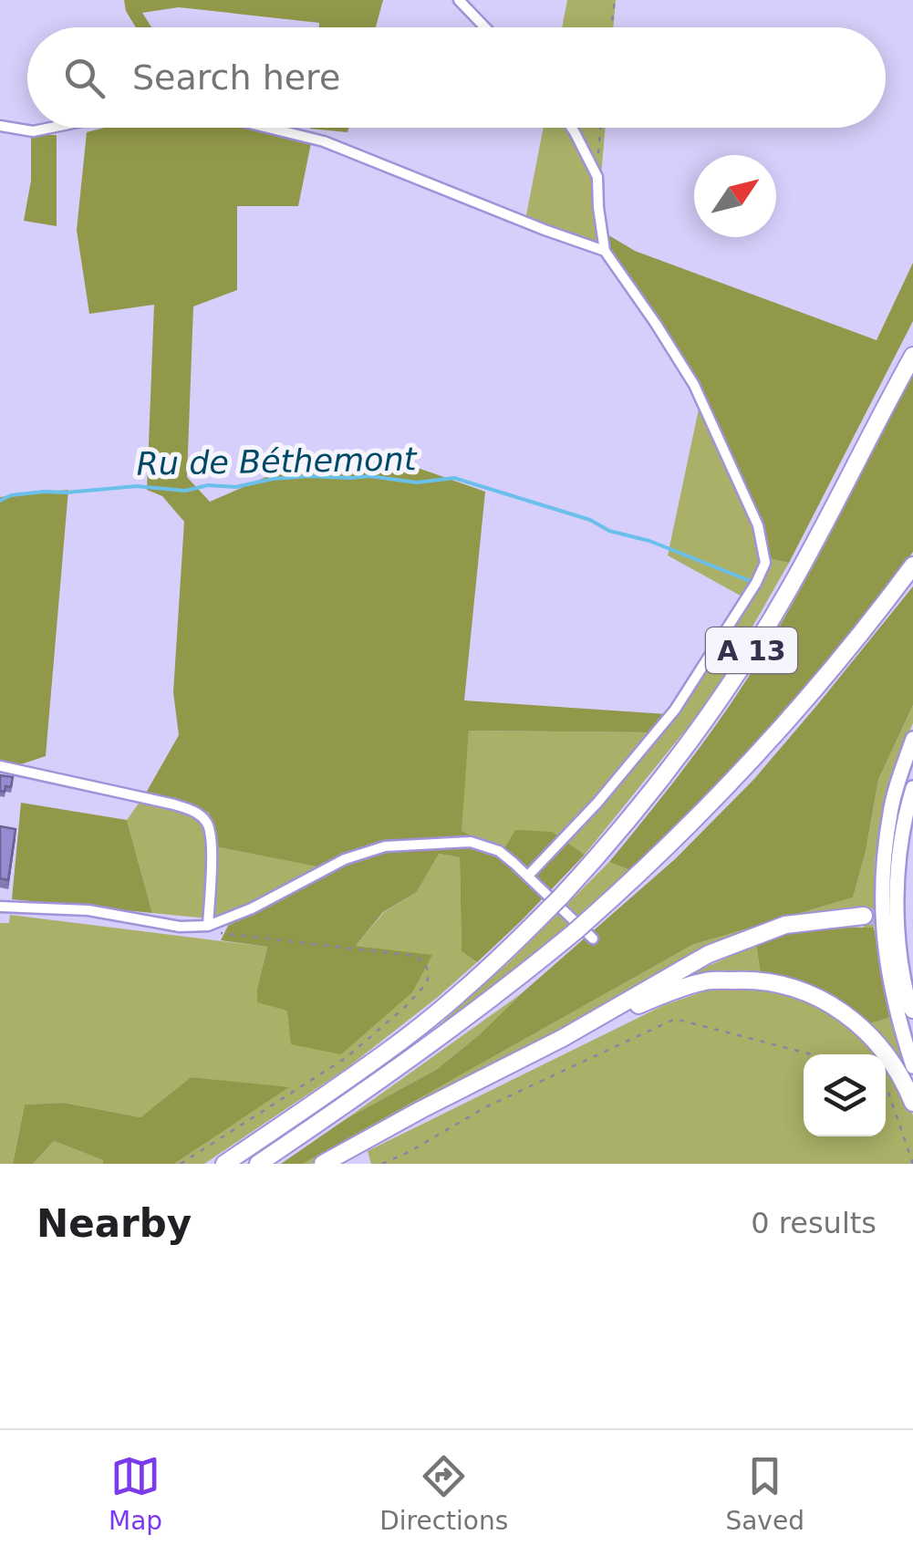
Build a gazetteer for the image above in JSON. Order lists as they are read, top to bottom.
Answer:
{
  "streets": {
    "highway": ["A 13"]
  },
  "water": ["Ru de Béthemont"],
  "north": "top right",
  "page": {
    "search": "Search here",
    "heading": ["Nearby", "0 results"],
    "nav": ["Map", "Directions", "Saved"]
  }
}
